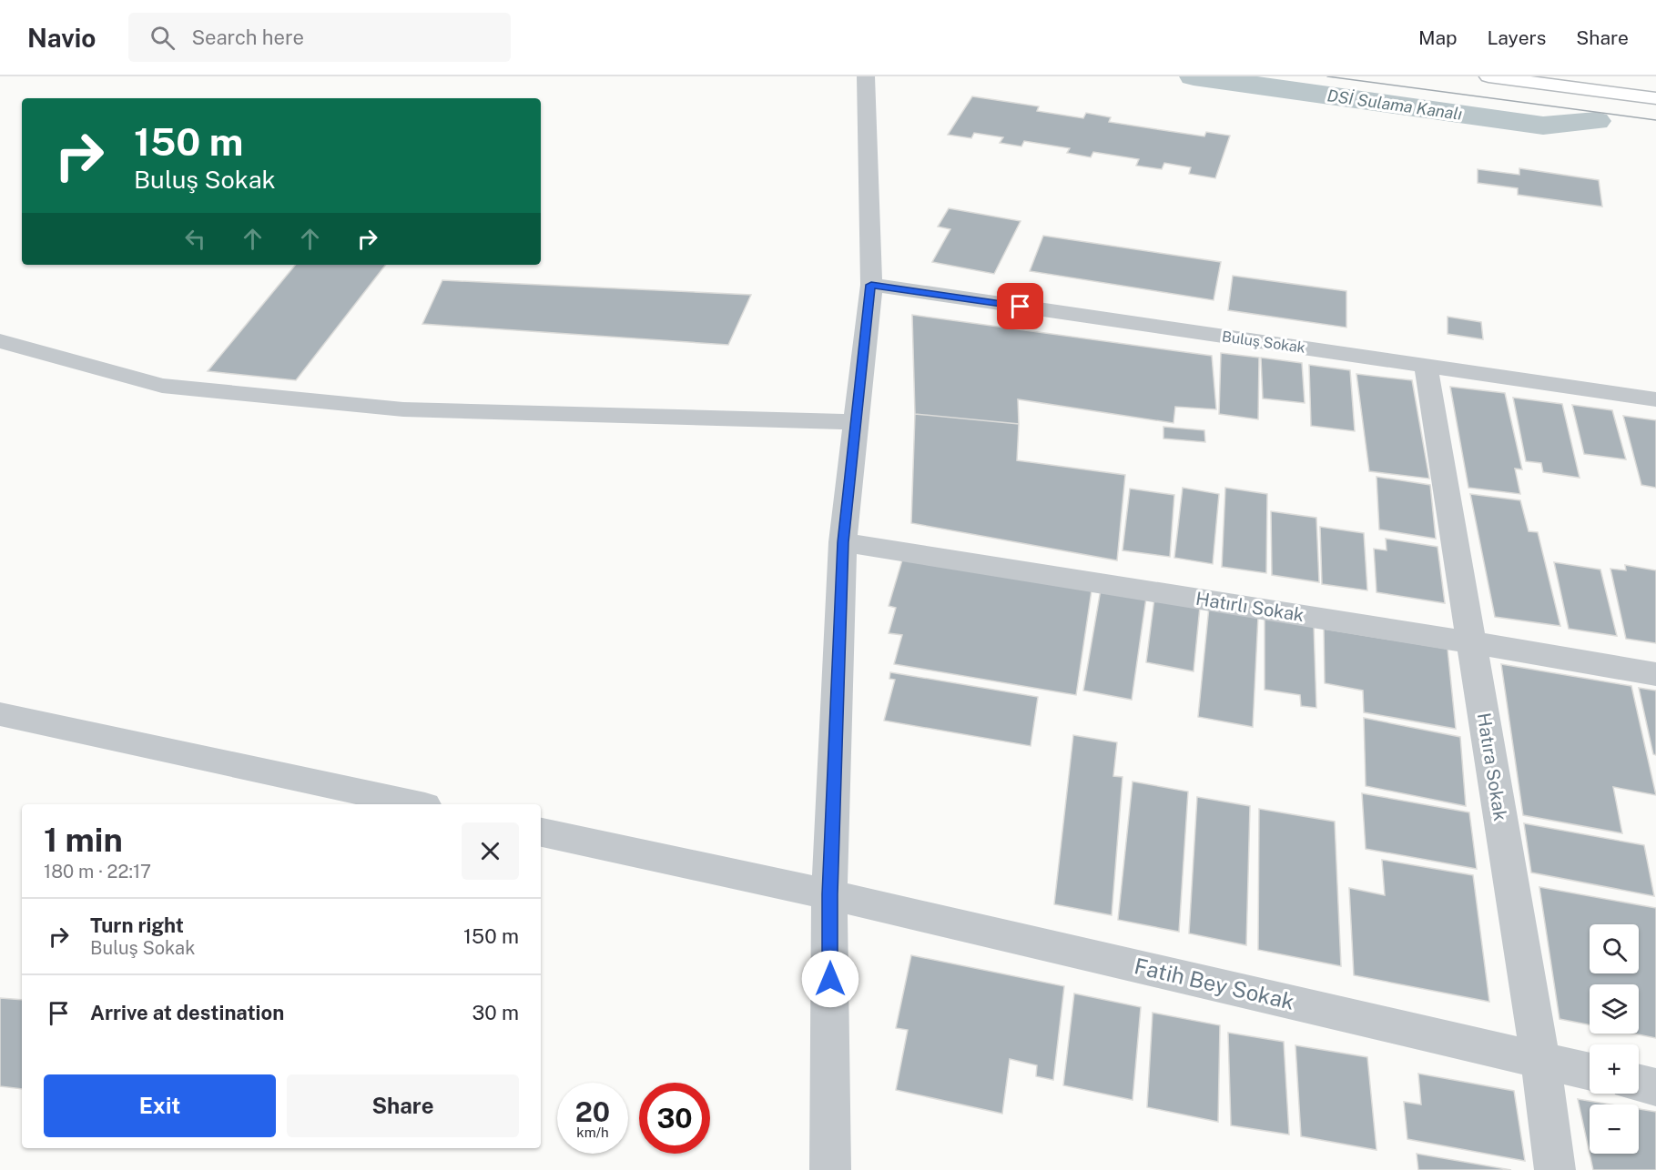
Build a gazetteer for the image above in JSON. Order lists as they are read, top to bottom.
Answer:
{
  "streets": {
    "street": [
      "Buluş Sokak",
      "Hatırlı Sokak",
      "Hatıra Sokak",
      "Fatih Bey Sokak"
    ]
  },
  "crossings": [
    ["Buluş Sokak", "Hatıra Sokak"],
    ["Hatırlı Sokak", "Hatıra Sokak"],
    ["Hatıra Sokak", "Fatih Bey Sokak"]
  ],
  "water": ["DSİ Sulama Kanalı"],
  "page": {
    "header": "Navio",
    "search": "Search here",
    "nav": ["Map", "Layers", "Share"],
    "turn": ["150 m", "Buluş Sokak"],
    "heading": ["1 min", "180 m · 22:17"],
    "list": [
      {
        "name": "Turn right",
        "note": "Buluş Sokak",
        "value": "150 m"
      },
      {
        "name": "Arrive at destination",
        "value": "30 m"
      }
    ],
    "map_buttons": ["+", "−"],
    "buttons": ["Exit", "Share"],
    "speed": "20 km/h",
    "limit": "30"
  }
}
